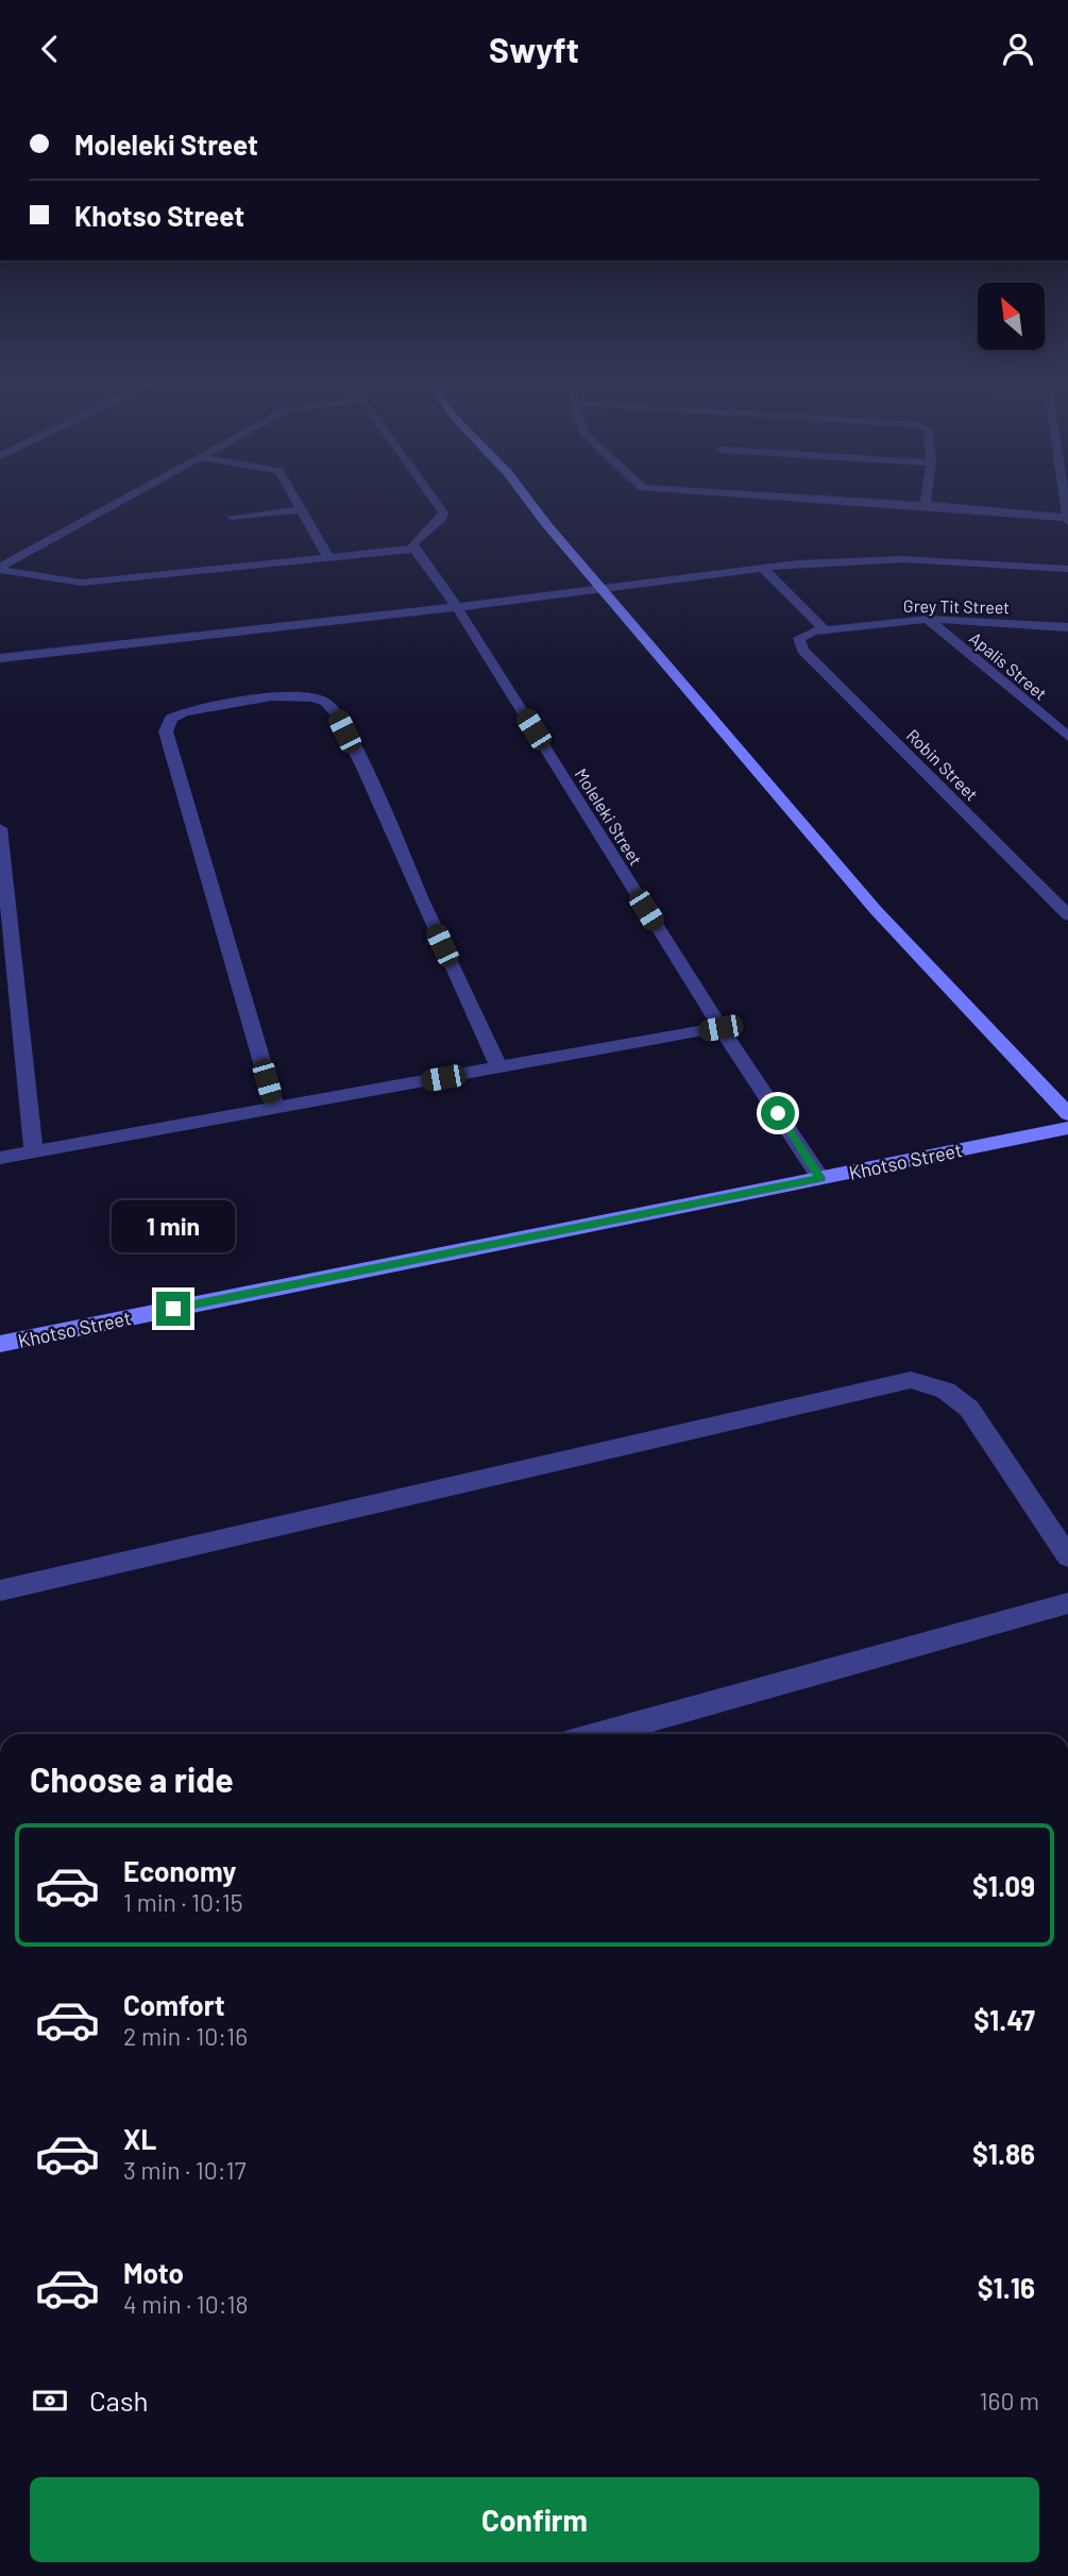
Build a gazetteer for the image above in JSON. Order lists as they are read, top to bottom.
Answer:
{
  "streets": {
    "street": [
      "Grey Tit Street",
      "Apalis Street",
      "Robin Street",
      "Moleleki Street",
      "Khotso Street"
    ]
  },
  "crossings": [
    ["Grey Tit Street", "Apalis Street"],
    ["Grey Tit Street", "Robin Street"],
    ["Moleleki Street", "Khotso Street"]
  ],
  "north": "top left",
  "page": {
    "header": "Swyft",
    "banner": ["Moleleki Street", "Khotso Street"],
    "bubble": "1 min",
    "heading": "Choose a ride",
    "list": [
      {
        "name": "Economy",
        "note": "1 min · 10:15",
        "value": "$1.09"
      },
      {
        "name": "Comfort",
        "note": "2 min · 10:16",
        "value": "$1.47"
      },
      {
        "name": "XL",
        "note": "3 min · 10:17",
        "value": "$1.86"
      },
      {
        "name": "Moto",
        "note": "4 min · 10:18",
        "value": "$1.16"
      }
    ],
    "pay": ["Cash", "160 m"],
    "buttons": "Confirm"
  }
}
